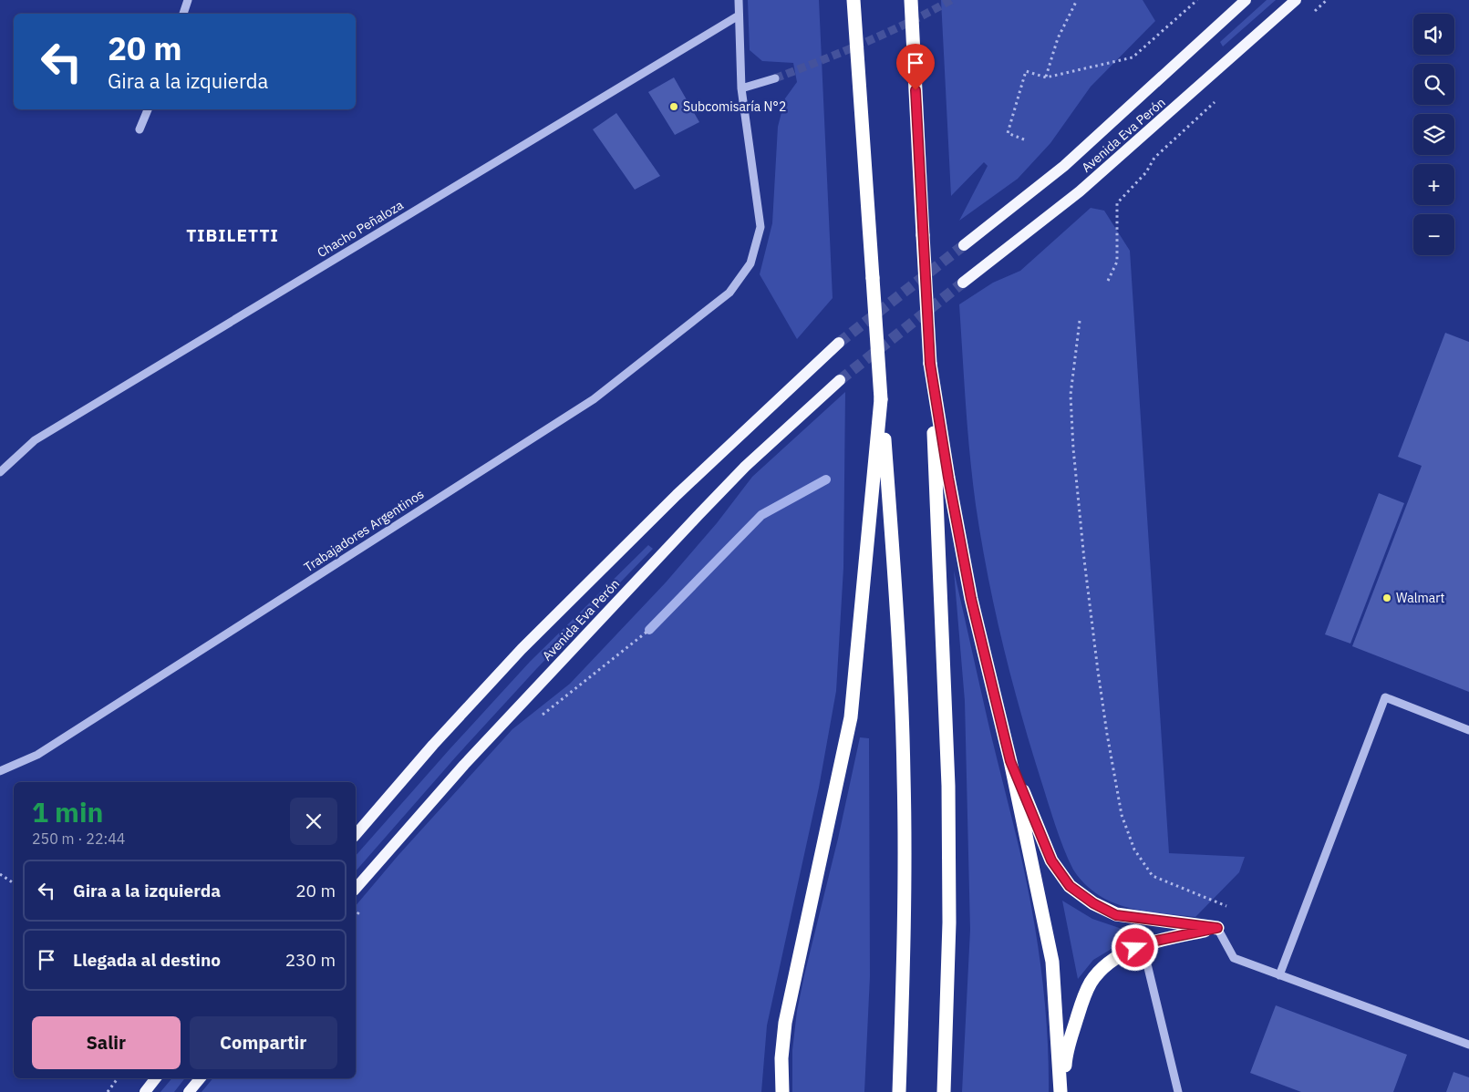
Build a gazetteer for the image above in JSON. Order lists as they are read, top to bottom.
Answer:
{
  "streets": {
    "main road": ["Avenida Eva Perón"],
    "street": ["Chacho Peñaloza", "Trabajadores Argentinos"]
  },
  "crossings": [
    ["Chacho Peñaloza", "Trabajadores Argentinos"]
  ],
  "districts": ["TIBILETTI"],
  "places": ["Subcomisaría N°2", "Walmart"],
  "page": {
    "map_buttons": ["+", "−"],
    "turn": ["20 m", "Gira a la izquierda"],
    "heading": ["1 min", "250 m · 22:44"],
    "list": [
      {
        "name": "Gira a la izquierda",
        "value": "20 m"
      },
      {
        "name": "Llegada al destino",
        "value": "230 m"
      }
    ],
    "buttons": ["Salir", "Compartir"]
  }
}
